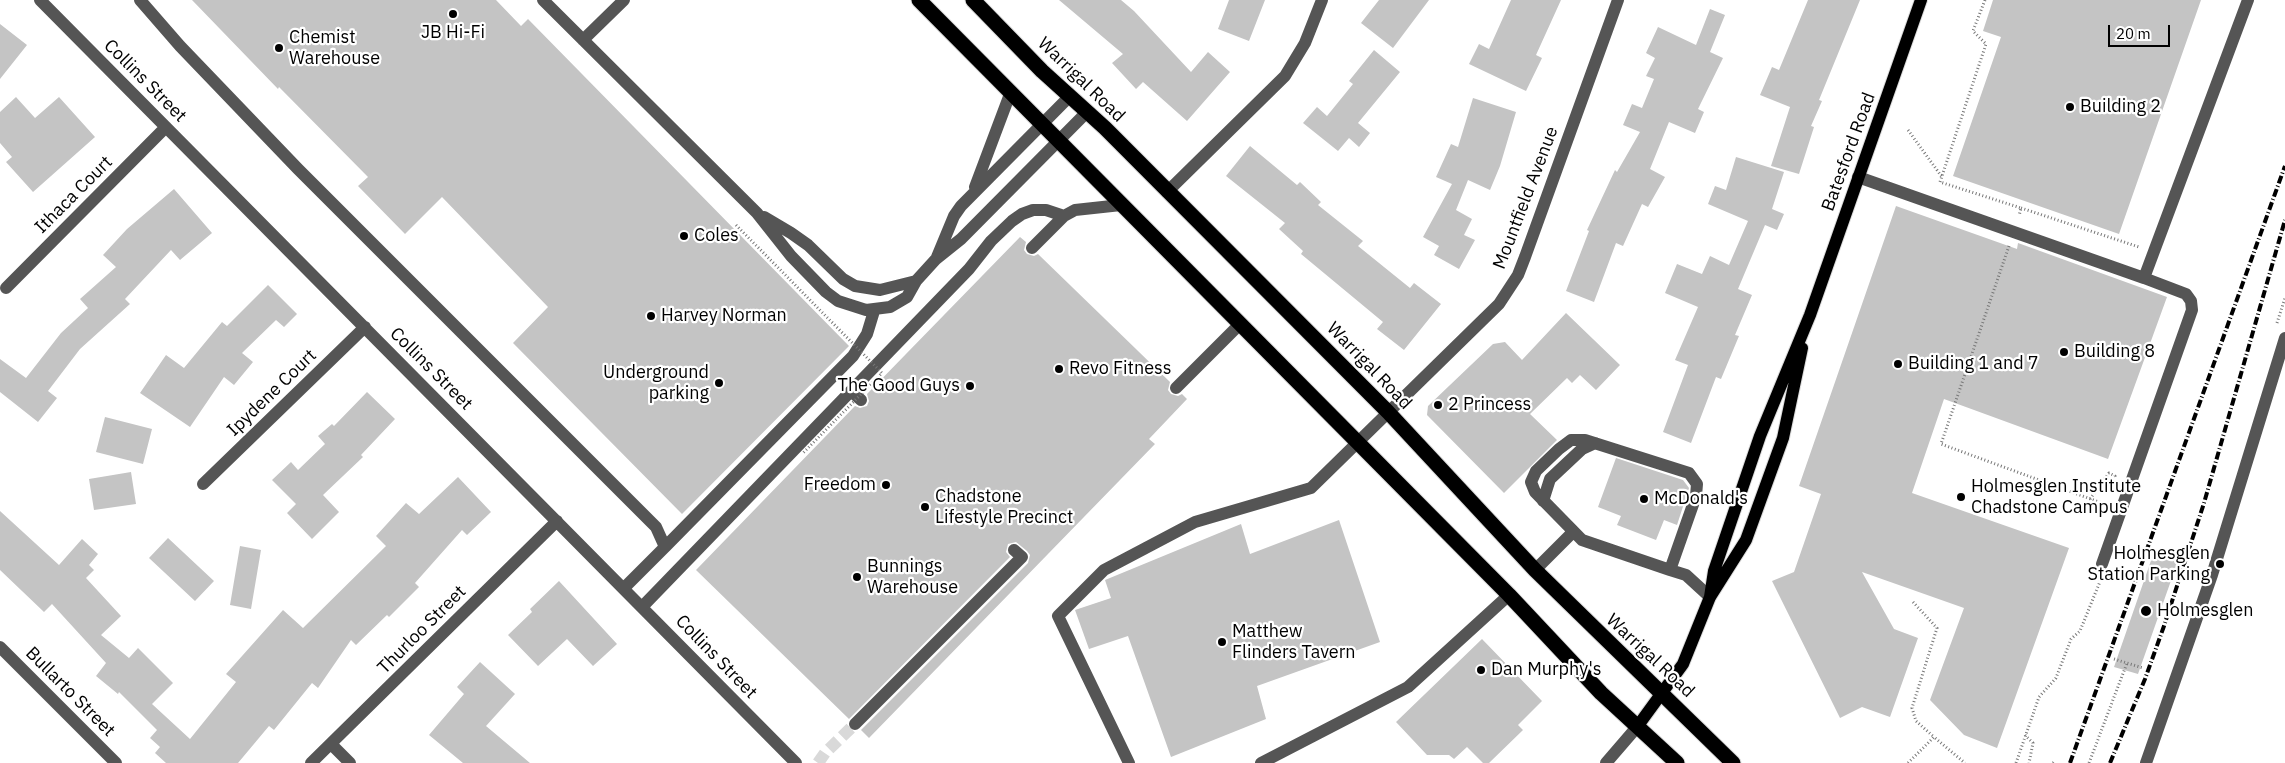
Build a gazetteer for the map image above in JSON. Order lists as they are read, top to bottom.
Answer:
{
  "streets": {
    "highway": ["Warrigal Road"],
    "main road": ["Batesford Road"],
    "street": [
      "Collins Street",
      "Ithaca Court",
      "Mountfield Avenue",
      "Ipydene Court",
      "Thurloo Street",
      "Bullarto Street"
    ]
  },
  "crossings": [
    ["Warrigal Road", "Batesford Road"],
    ["Warrigal Road", "Mountfield Avenue"],
    ["Collins Street", "Ithaca Court"],
    ["Collins Street", "Ipydene Court"],
    ["Collins Street", "Thurloo Street"]
  ],
  "places": [
    "JB Hi-Fi",
    "Chemist Warehouse",
    "Building 2",
    "Coles",
    "Harvey Norman",
    "Building 8",
    "Building 1 and 7",
    "Revo Fitness",
    "Underground parking",
    "The Good Guys",
    "2 Princess",
    "Freedom",
    "Holmesglen Institute Chadstone Campus",
    "McDonald's",
    "Chadstone Lifestyle Precinct",
    "Holmesglen Station Parking",
    "Bunnings Warehouse",
    "Holmesglen",
    "Matthew Flinders Tavern",
    "Dan Murphy's"
  ],
  "scale_bar": "20 m"
}
